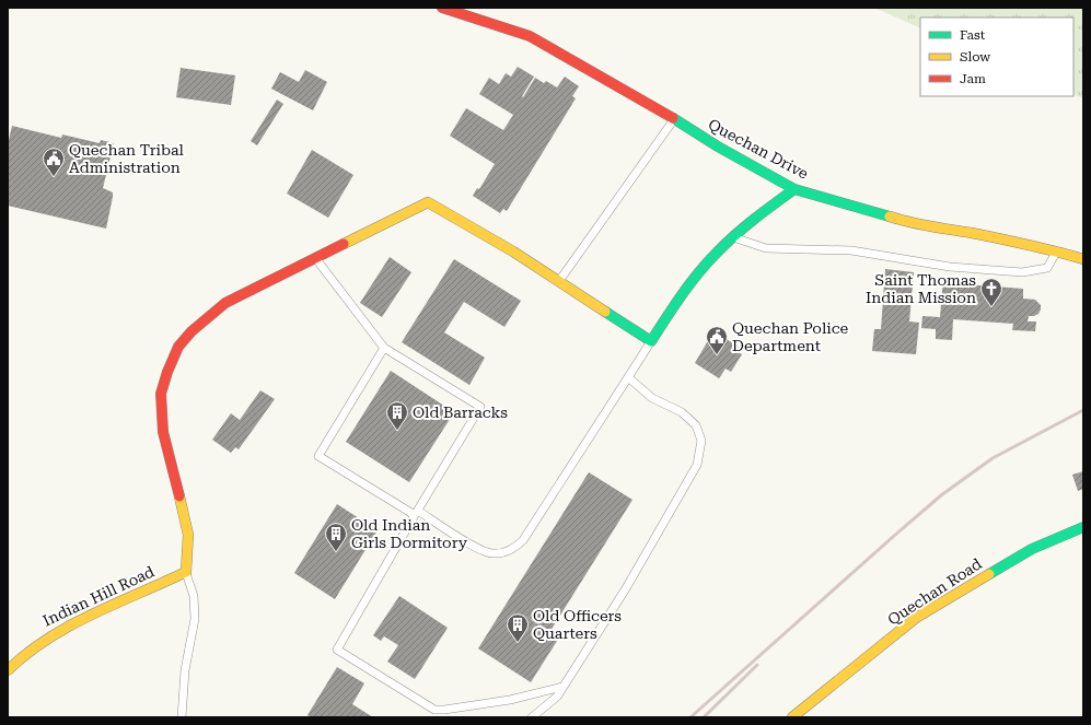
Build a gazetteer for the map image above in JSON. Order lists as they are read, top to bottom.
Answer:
{
  "streets": {
    "street": ["Quechan Drive", "Quechan Road", "Indian Hill Road"]
  },
  "places": {
    "public building": ["Quechan Tribal Administration", "Quechan Police Department"],
    "church": ["Saint Thomas Indian Mission"],
    "building": ["Old Barracks", "Old Indian Girls Dormitory", "Old Officers Quarters"]
  },
  "legend": ["Fast", "Slow", "Jam"]
}
